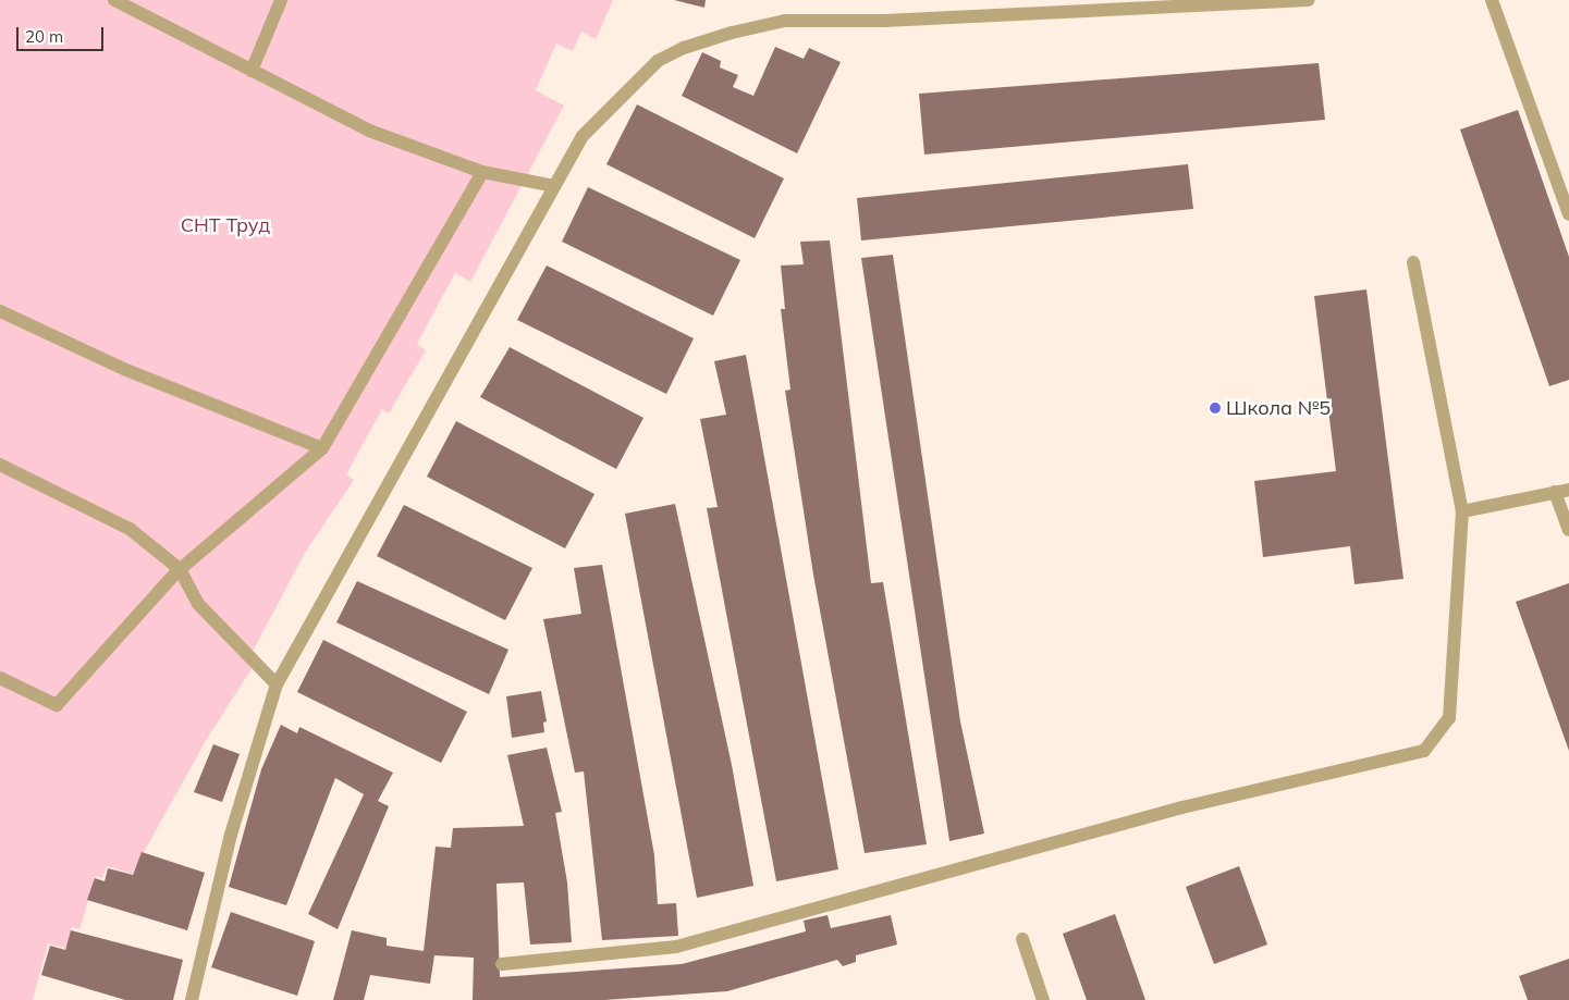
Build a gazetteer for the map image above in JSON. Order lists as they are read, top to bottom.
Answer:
{
  "parks": ["СНТ Труд"],
  "places": ["Школа №5"],
  "scale_bar": "20 m"
}
